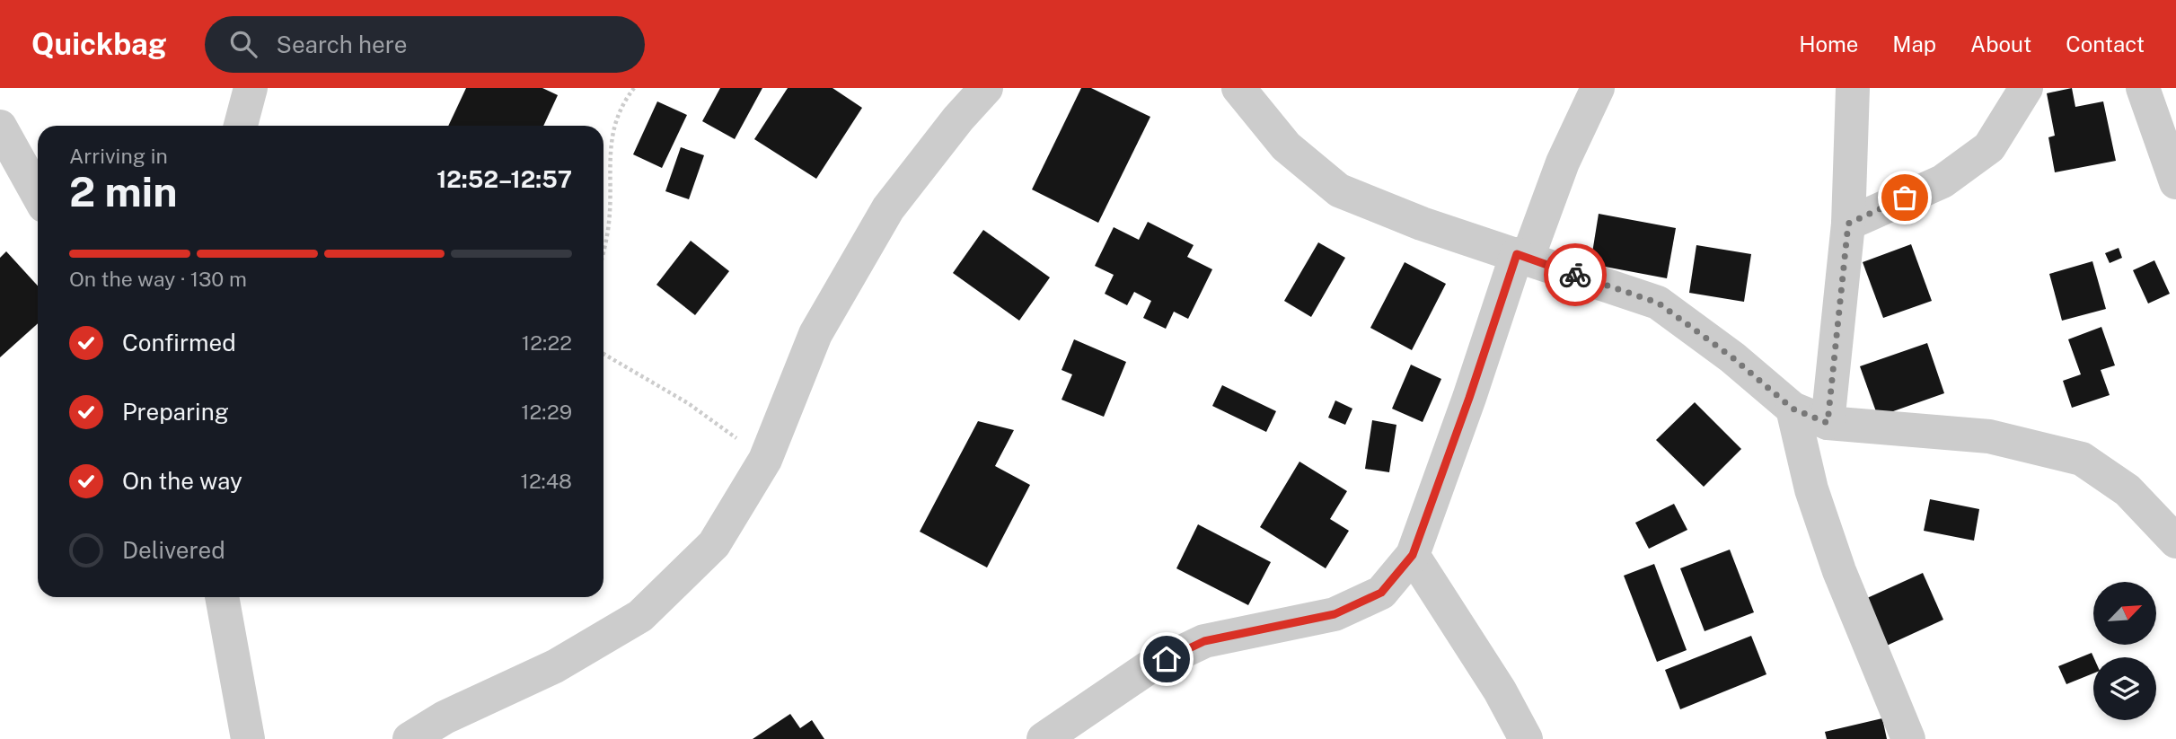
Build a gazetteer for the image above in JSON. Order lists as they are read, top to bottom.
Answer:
{
  "north": "top right",
  "page": {
    "header": "Quickbag",
    "search": "Search here",
    "nav": [
      "Home",
      "Map",
      "About",
      "Contact"
    ],
    "heading": ["2 min", "Arriving in", "12:52–12:57"],
    "bar": "On the way · 130 m",
    "list": [
      ["Confirmed", "12:22"],
      ["Preparing", "12:29"],
      ["On the way", "12:48"],
      "Delivered"
    ]
  }
}
